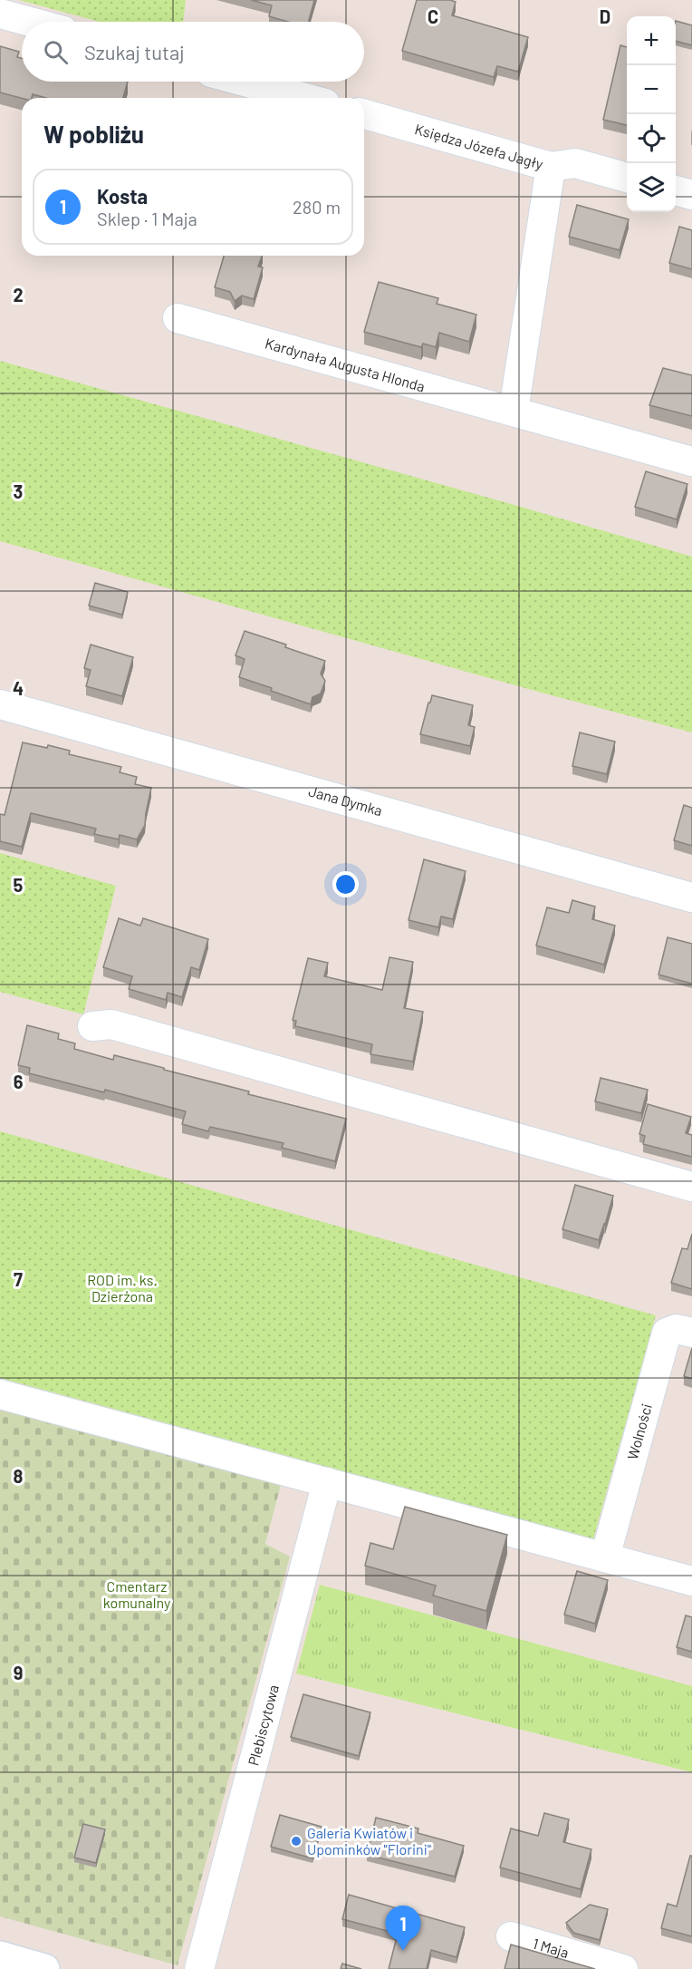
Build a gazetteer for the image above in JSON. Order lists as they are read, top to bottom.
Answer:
{
  "streets": {
    "street": [
      "Księdza Józefa Jagły",
      "Kardynała Augusta Hlonda",
      "Jana Dymka",
      "Wolności",
      "Plebiscytowa",
      "1 Maja"
    ]
  },
  "parks": ["ROD im. ks. Dzierżona", "Cmentarz komunalny"],
  "places": ["Galeria Kwiatów i Upominków \"Florini\""],
  "page": {
    "map_buttons": ["+", "−"],
    "search": "Szukaj tutaj",
    "heading": "W pobliżu",
    "list": [
      {
        "mark": "1",
        "name": "Kosta",
        "note": "Sklep · 1 Maja",
        "value": "280 m"
      }
    ],
    "pins": "1"
  },
  "grid": {
    "columns": ["C", "D"],
    "rows": [
      "2",
      "3",
      "4",
      "5",
      "6",
      "7",
      "8",
      "9"
    ]
  }
}
